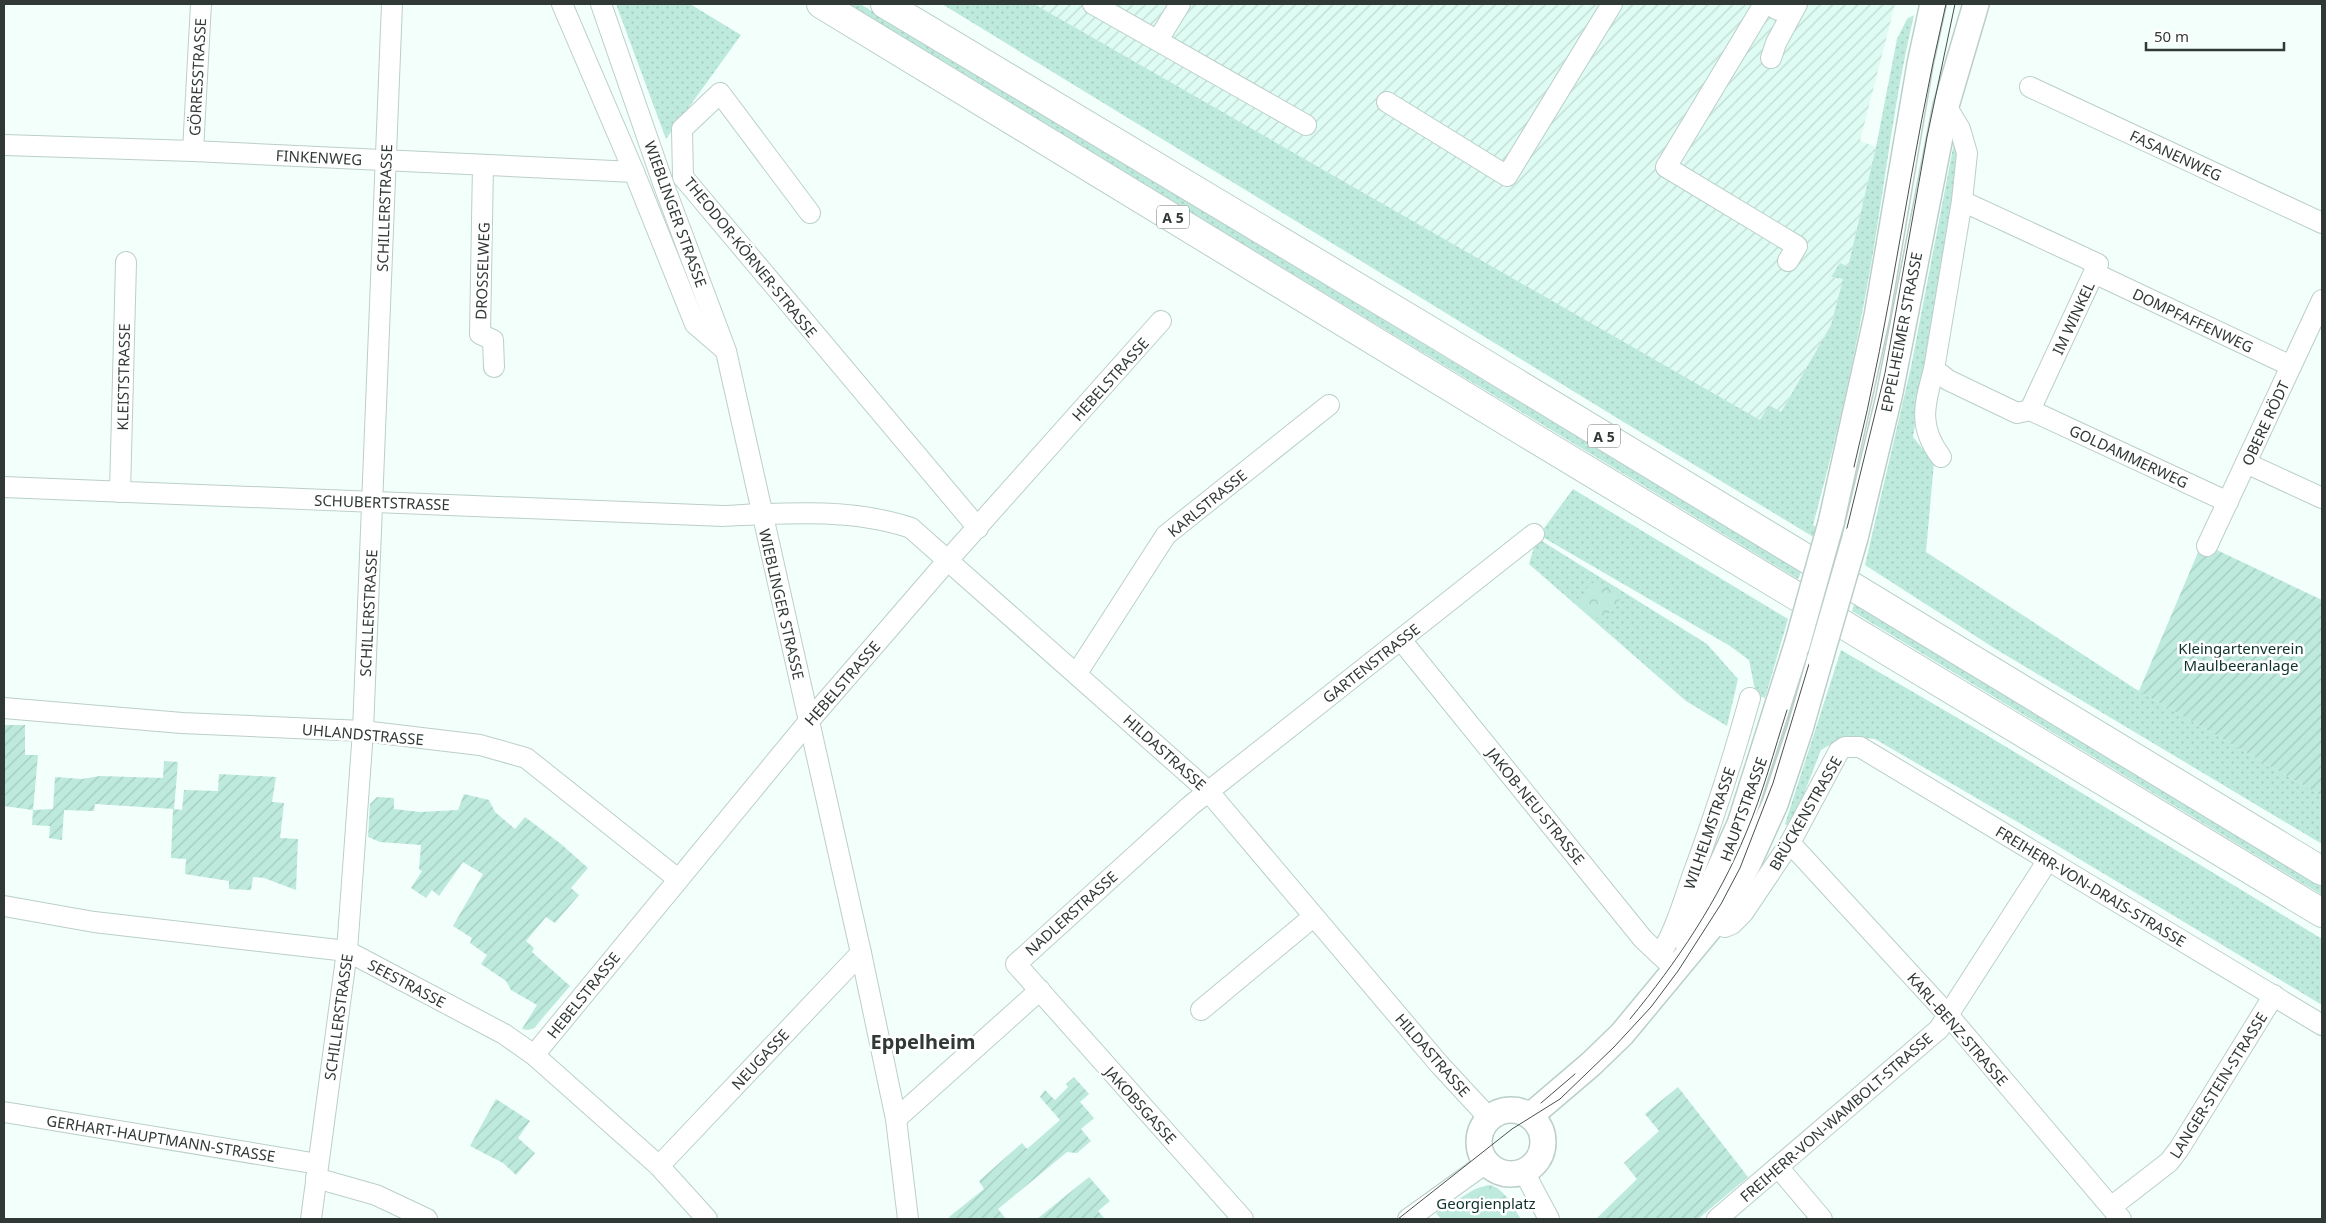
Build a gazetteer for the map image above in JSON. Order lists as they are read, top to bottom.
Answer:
{
  "streets": {
    "highway": ["A 5"],
    "main road": ["EPPELHEIMER STRASSE", "HAUPTSTRASSE"],
    "street": [
      "GÖRRESSTRASSE",
      "FASANENWEG",
      "FINKENWEG",
      "SCHILLERSTRASSE",
      "WIEBLINGER STRASSE",
      "THEODOR-KÖRNER-STRASSE",
      "DROSSELWEG",
      "IM WINKEL",
      "DOMPFAFFENWEG",
      "KLEISTSTRASSE",
      "HEBELSTRASSE",
      "OBERE RÖDT",
      "GOLDAMMERWEG",
      "SCHUBERTSTRASSE",
      "KARLSTRASSE",
      "GARTENSTRASSE",
      "UHLANDSTRASSE",
      "HILDASTRASSE",
      "JAKOB-NEU-STRASSE",
      "BRÜCKENSTRASSE",
      "WILHELMSTRASSE",
      "FREIHERR-VON-DRAIS-STRASSE",
      "NADLERSTRASSE",
      "SEESTRASSE",
      "KARL-BENZ-STRASSE",
      "NEUGASSE",
      "LANGER-STEIN-STRASSE",
      "JAKOBSGASSE",
      "FREIHERR-VON-WAMBOLT-STRASSE",
      "GERHART-HAUPTMANN-STRASSE"
    ]
  },
  "crossings": [
    ["GÖRRESSTRASSE", "FINKENWEG"],
    ["FINKENWEG", "SCHILLERSTRASSE"],
    ["FINKENWEG", "DROSSELWEG"],
    ["SCHILLERSTRASSE", "SCHUBERTSTRASSE"],
    ["SCHILLERSTRASSE", "UHLANDSTRASSE"],
    ["SCHILLERSTRASSE", "SEESTRASSE"],
    ["SCHILLERSTRASSE", "GERHART-HAUPTMANN-STRASSE"],
    ["WIEBLINGER STRASSE", "HEBELSTRASSE"],
    ["WIEBLINGER STRASSE", "SCHUBERTSTRASSE"],
    ["WIEBLINGER STRASSE", "HILDASTRASSE"],
    ["WIEBLINGER STRASSE", "NEUGASSE"],
    ["THEODOR-KÖRNER-STRASSE", "HEBELSTRASSE"],
    ["IM WINKEL", "DOMPFAFFENWEG"],
    ["IM WINKEL", "GOLDAMMERWEG"],
    ["DOMPFAFFENWEG", "OBERE RÖDT"],
    ["EPPELHEIMER STRASSE", "HAUPTSTRASSE"],
    ["KLEISTSTRASSE", "SCHUBERTSTRASSE"],
    ["HEBELSTRASSE", "UHLANDSTRASSE"],
    ["HEBELSTRASSE", "HILDASTRASSE"],
    ["HEBELSTRASSE", "SEESTRASSE"],
    ["OBERE RÖDT", "GOLDAMMERWEG"],
    ["SCHUBERTSTRASSE", "HILDASTRASSE"],
    ["KARLSTRASSE", "HILDASTRASSE"],
    ["GARTENSTRASSE", "HILDASTRASSE"],
    ["GARTENSTRASSE", "JAKOB-NEU-STRASSE"],
    ["GARTENSTRASSE", "NADLERSTRASSE"],
    ["HILDASTRASSE", "HAUPTSTRASSE"],
    ["HILDASTRASSE", "NADLERSTRASSE"],
    ["JAKOB-NEU-STRASSE", "HAUPTSTRASSE"],
    ["JAKOB-NEU-STRASSE", "WILHELMSTRASSE"],
    ["HAUPTSTRASSE", "BRÜCKENSTRASSE"],
    ["HAUPTSTRASSE", "WILHELMSTRASSE"],
    ["BRÜCKENSTRASSE", "FREIHERR-VON-DRAIS-STRASSE"],
    ["BRÜCKENSTRASSE", "KARL-BENZ-STRASSE"],
    ["FREIHERR-VON-DRAIS-STRASSE", "LANGER-STEIN-STRASSE"],
    ["FREIHERR-VON-DRAIS-STRASSE", "FREIHERR-VON-WAMBOLT-STRASSE"],
    ["NADLERSTRASSE", "JAKOBSGASSE"],
    ["SEESTRASSE", "NEUGASSE"],
    ["KARL-BENZ-STRASSE", "LANGER-STEIN-STRASSE"],
    ["KARL-BENZ-STRASSE", "FREIHERR-VON-WAMBOLT-STRASSE"]
  ],
  "districts": ["Eppelheim"],
  "parks": ["Kleingartenverein Maulbeeranlage", "Georgienplatz"],
  "scale_bar": "50 m"
}
